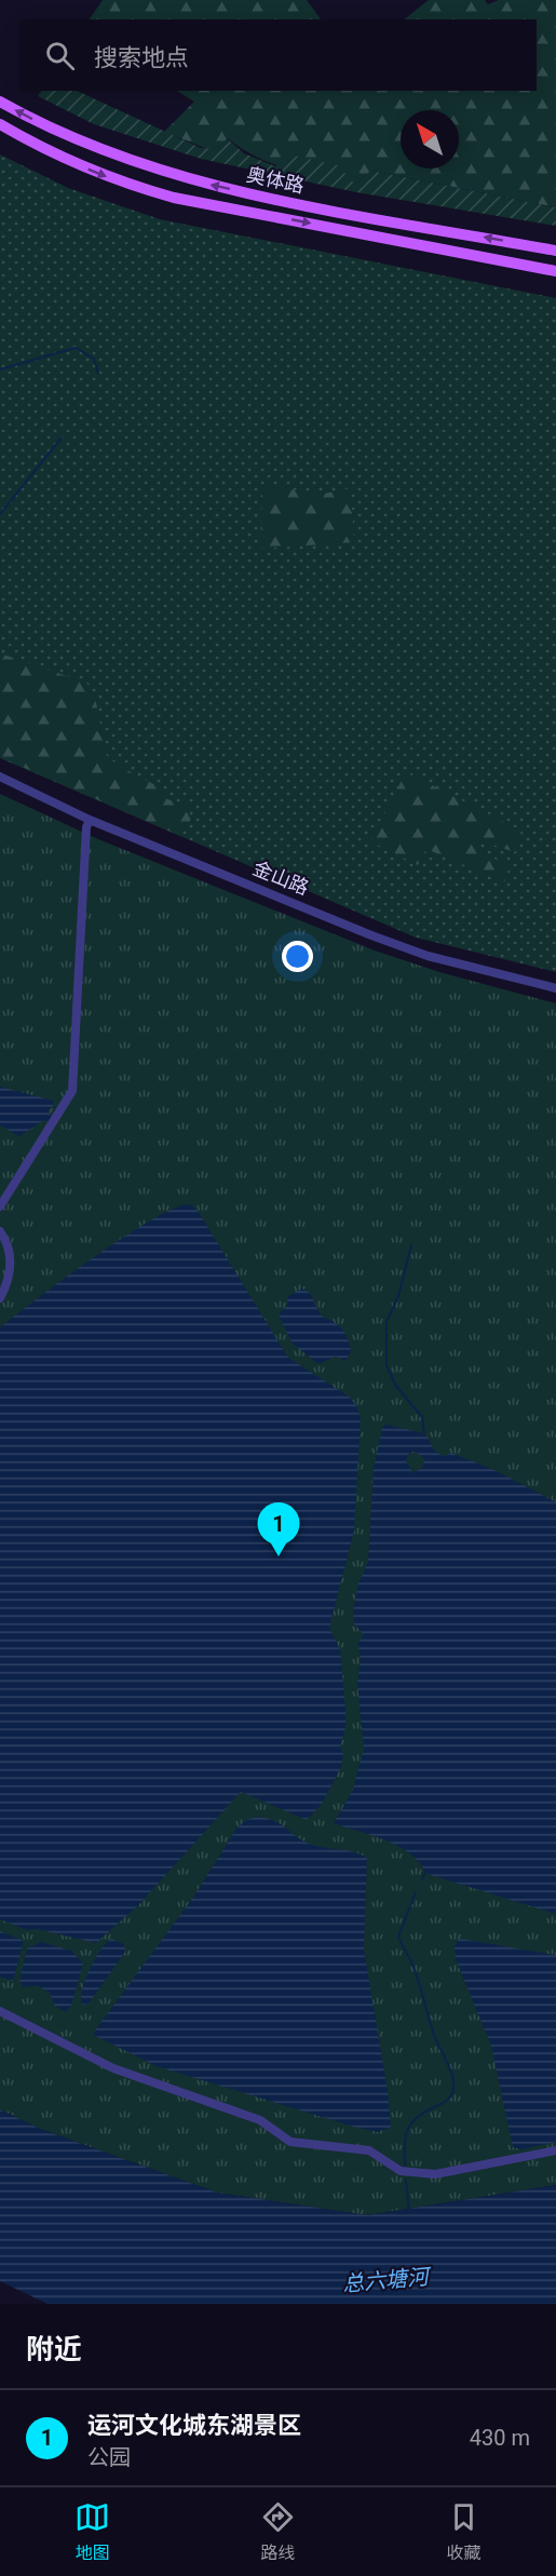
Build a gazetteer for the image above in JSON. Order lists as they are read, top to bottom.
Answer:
{
  "streets": {
    "main road": ["奥体路"],
    "street": ["金山路"]
  },
  "water": ["总六塘河"],
  "north": "top left",
  "page": {
    "search": "搜索地点",
    "pins": "1",
    "heading": "附近",
    "list": [
      {
        "mark": "1",
        "name": "运河文化城东湖景区",
        "note": "公园",
        "value": "430 m"
      }
    ],
    "nav": ["地图", "路线", "收藏"]
  }
}
